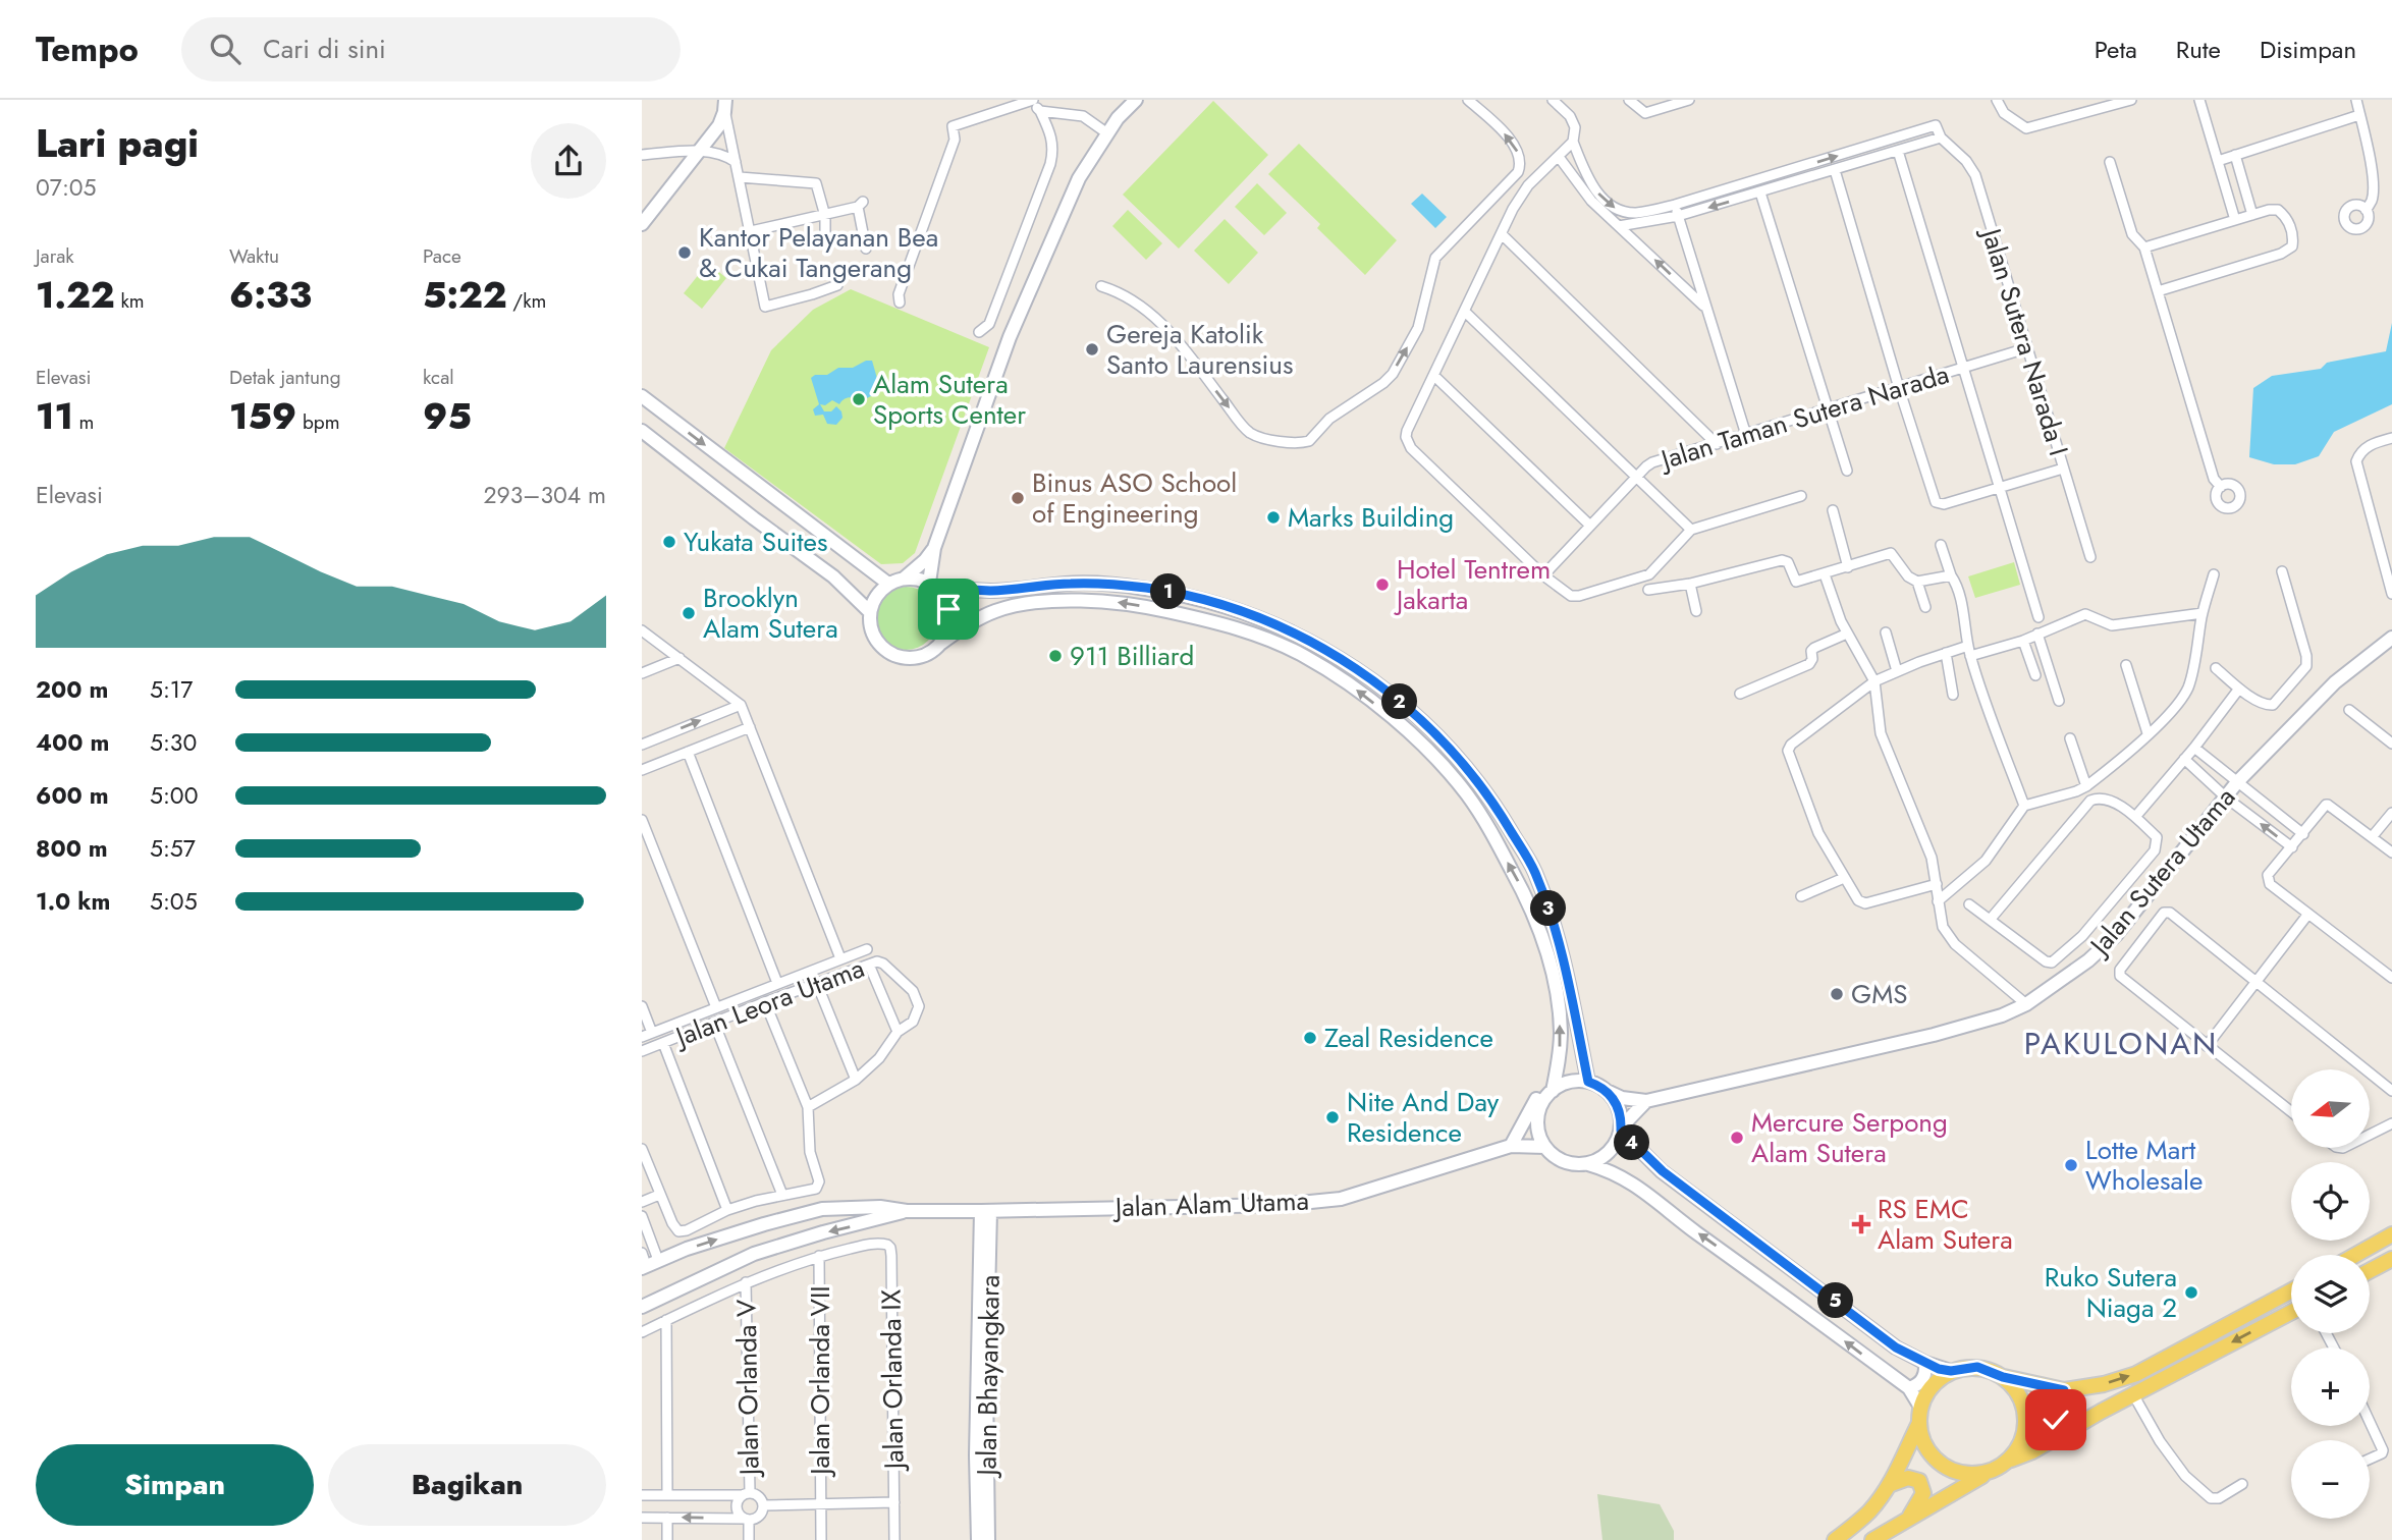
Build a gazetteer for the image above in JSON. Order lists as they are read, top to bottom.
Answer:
{
  "streets": {
    "main road": ["Jalan Sutera Utama", "Jalan Alam Utama", "Jalan Bhayangkara"],
    "street": [
      "Jalan Sutera Narada I",
      "Jalan Taman Sutera Narada",
      "Jalan Leora Utama",
      "Jalan Orlanda IX",
      "Jalan Orlanda VII",
      "Jalan Orlanda V"
    ]
  },
  "crossings": [
    ["Jalan Sutera Narada I", "Jalan Taman Sutera Narada"],
    ["Jalan Sutera Utama", "Jalan Alam Utama"],
    ["Jalan Alam Utama", "Jalan Bhayangkara"],
    ["Jalan Orlanda IX", "Jalan Orlanda VII"]
  ],
  "districts": ["PAKULONAN"],
  "places": {
    "other": [
      "Kantor Pelayanan Bea & Cukai Tangerang",
      "Gereja Katolik Santo Laurensius",
      "Alam Sutera Sports Center",
      "Binus ASO School of Engineering",
      "Marks Building",
      "Yukata Suites",
      "Hotel Tentrem Jakarta",
      "Brooklyn Alam Sutera",
      "911 Billiard",
      "GMS",
      "Zeal Residence",
      "Nite And Day Residence",
      "Mercure Serpong Alam Sutera",
      "Lotte Mart Wholesale",
      "Ruko Sutera Niaga 2"
    ],
    "health": ["RS EMC Alam Sutera"]
  },
  "north": "left",
  "page": {
    "header": "Tempo",
    "search": "Cari di sini",
    "nav": ["Peta", "Rute", "Disimpan"],
    "heading": ["Lari pagi", "07:05"],
    "stats": [
      ["Jarak", "1.22 km"],
      ["Waktu", "6:33"],
      ["Pace", "5:22 /km"],
      ["Elevasi", "11 m"],
      ["Detak jantung", "159 bpm"],
      ["kcal", "95"]
    ],
    "chart": ["Elevasi", "293–304 m"],
    "pins": [
      "1",
      "2",
      "3",
      "4",
      "5"
    ],
    "list": [
      {
        "name": "200 m",
        "note": "5:17"
      },
      {
        "name": "400 m",
        "note": "5:30"
      },
      {
        "name": "600 m",
        "note": "5:00"
      },
      {
        "name": "800 m",
        "note": "5:57"
      },
      {
        "name": "1.0 km",
        "note": "5:05"
      }
    ],
    "map_buttons": ["+", "−"],
    "buttons": ["Simpan", "Bagikan"]
  }
}
